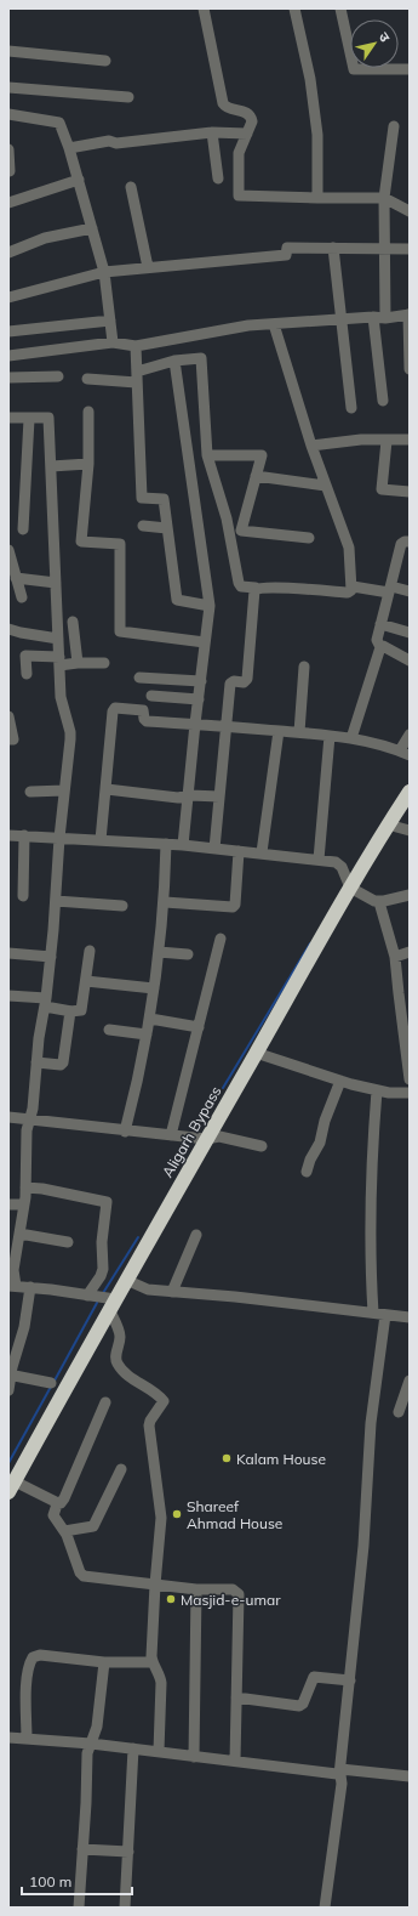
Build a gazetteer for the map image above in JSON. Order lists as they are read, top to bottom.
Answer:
{
  "streets": {
    "highway": ["Aligarh Bypass"]
  },
  "places": ["Kalam House", "Shareef Ahmad House", "Masjid-e-umar"],
  "scale_bar": "100 m",
  "north": "top right"
}
